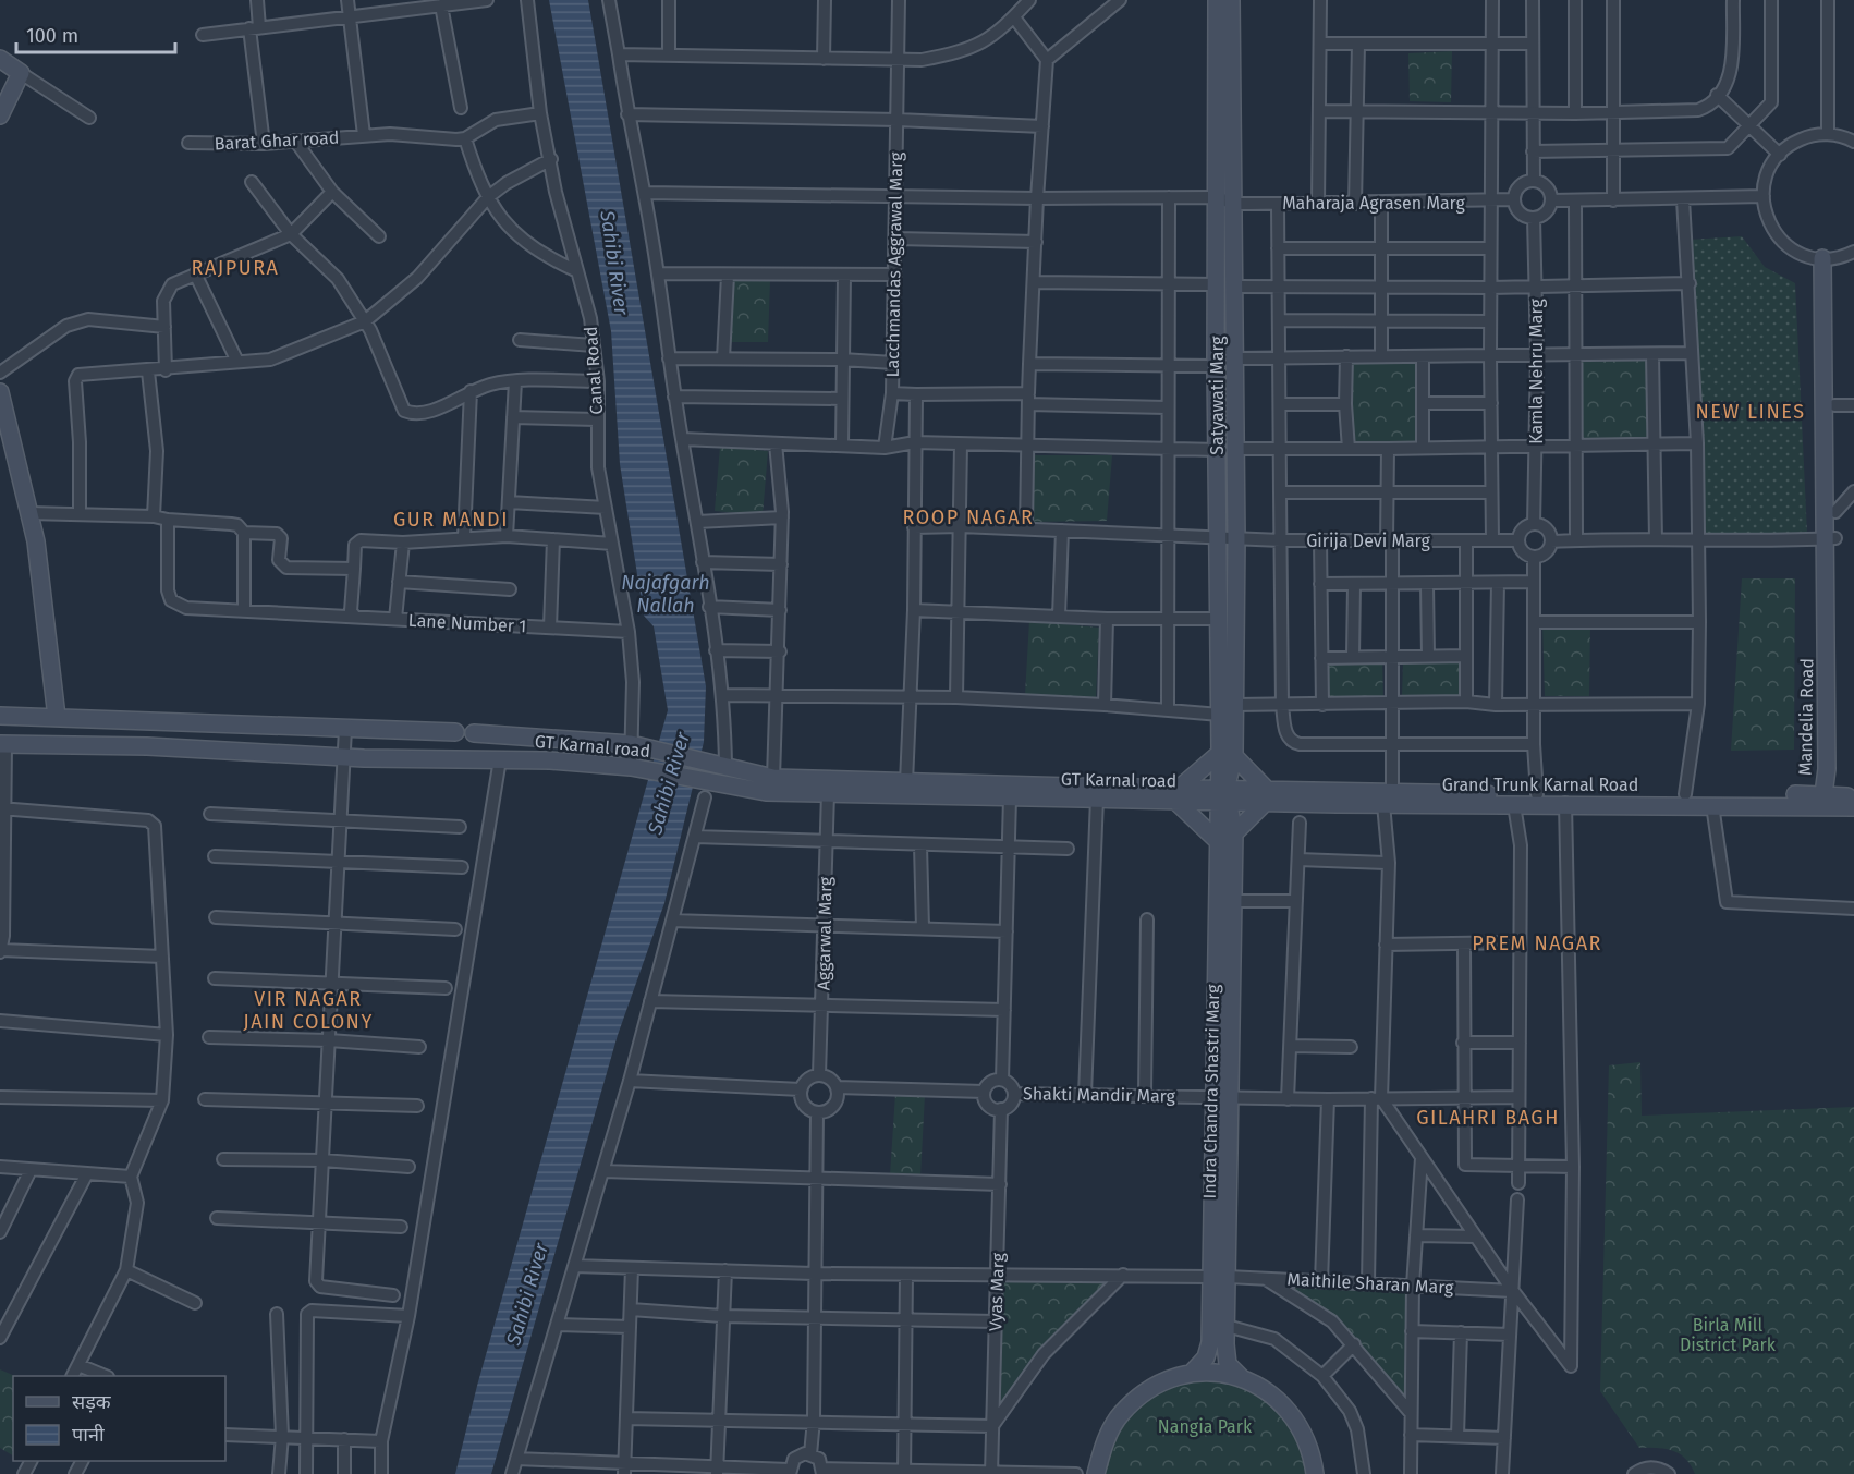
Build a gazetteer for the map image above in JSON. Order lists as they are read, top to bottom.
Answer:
{
  "streets": {
    "street": [
      "Barat Ghar road",
      "Maharaja Agrasen Marg",
      "Lacchmandas Aggrawal Marg",
      "Canal Road",
      "Kamla Nehru Marg",
      "Satyawati Marg",
      "Girija Devi Marg",
      "Lane Number 1",
      "Mandelia Road",
      "GT Karnal road",
      "Grand Trunk Karnal Road",
      "Aggarwal Marg",
      "Indra Chandra Shastri Marg",
      "Shakti Mandir Marg",
      "Maithile Sharan Marg",
      "Vyas Marg"
    ]
  },
  "crossings": [
    ["Maharaja Agrasen Marg", "Lacchmandas Aggrawal Marg"],
    ["Maharaja Agrasen Marg", "Kamla Nehru Marg"],
    ["Maharaja Agrasen Marg", "Satyawati Marg"],
    ["Lacchmandas Aggrawal Marg", "Girija Devi Marg"],
    ["Lacchmandas Aggrawal Marg", "GT Karnal road"],
    ["Canal Road", "Lane Number 1"],
    ["Canal Road", "GT Karnal road"],
    ["Kamla Nehru Marg", "Girija Devi Marg"],
    ["Satyawati Marg", "Girija Devi Marg"],
    ["Satyawati Marg", "GT Karnal road"],
    ["Satyawati Marg", "Grand Trunk Karnal Road"],
    ["Satyawati Marg", "Indra Chandra Shastri Marg"],
    ["Mandelia Road", "Grand Trunk Karnal Road"],
    ["GT Karnal road", "Grand Trunk Karnal Road"],
    ["GT Karnal road", "Aggarwal Marg"],
    ["GT Karnal road", "Indra Chandra Shastri Marg"],
    ["Grand Trunk Karnal Road", "Indra Chandra Shastri Marg"],
    ["Indra Chandra Shastri Marg", "Shakti Mandir Marg"],
    ["Indra Chandra Shastri Marg", "Maithile Sharan Marg"],
    ["Shakti Mandir Marg", "Vyas Marg"],
    ["Maithile Sharan Marg", "Vyas Marg"]
  ],
  "districts": [
    "RAJPURA",
    "NEW LINES",
    "ROOP NAGAR",
    "GUR MANDI",
    "PREM NAGAR",
    "VIR NAGAR JAIN COLONY",
    "GILAHRI BAGH"
  ],
  "water": ["Sahibi River", "Najafgarh Nallah"],
  "parks": ["Birla Mill District Park", "Nangia Park"],
  "legend": ["सड़क", "पानी"],
  "scale_bar": "100 m"
}
